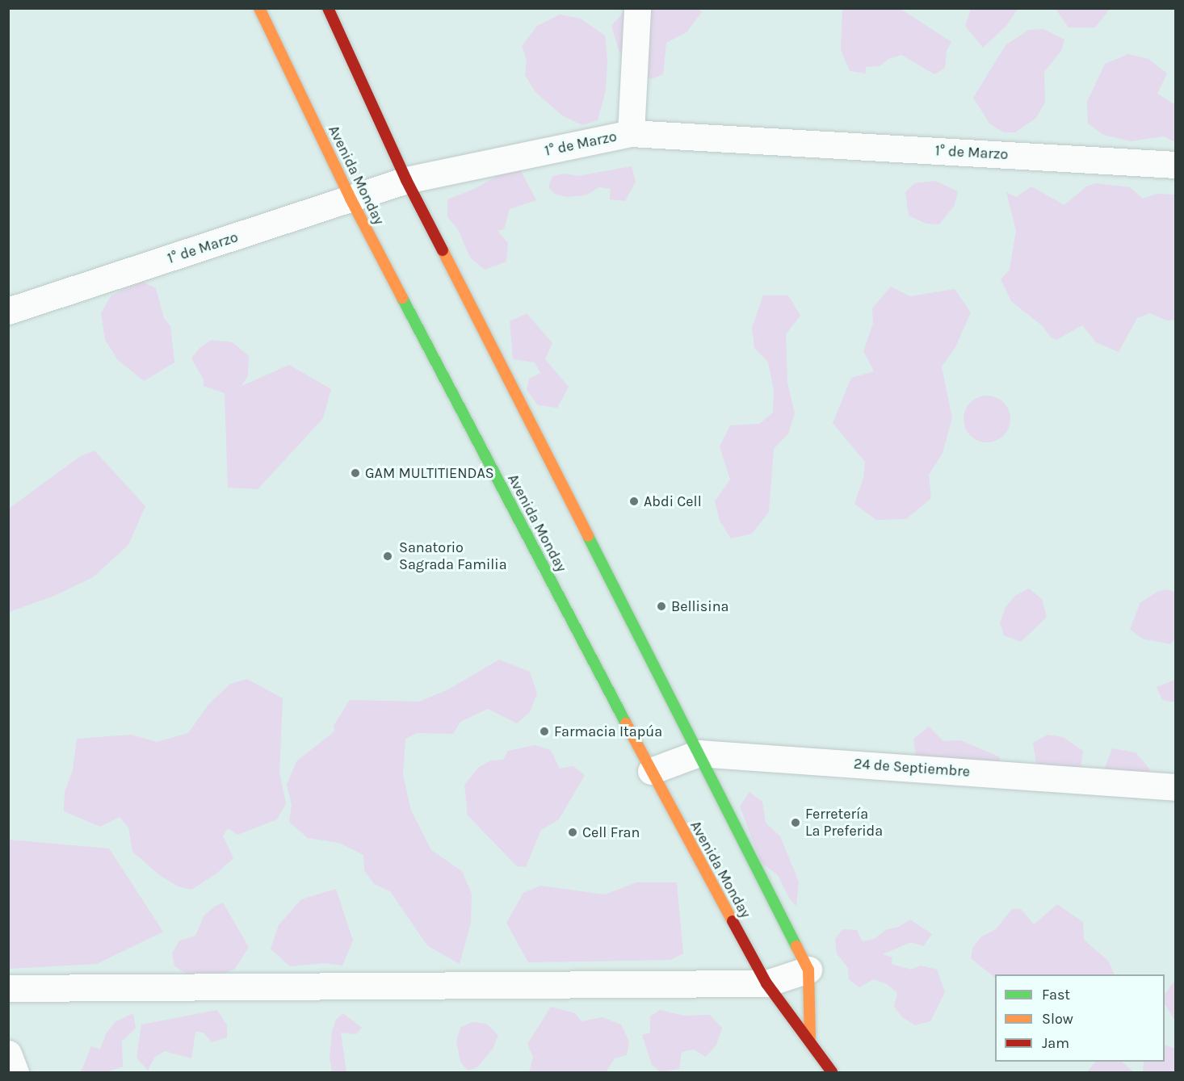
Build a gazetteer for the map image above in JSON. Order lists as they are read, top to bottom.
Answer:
{
  "streets": {
    "main road": ["Avenida Monday"],
    "street": ["1° de Marzo", "24 de Septiembre"]
  },
  "crossings": [
    ["1° de Marzo", "Avenida Monday"],
    ["Avenida Monday", "24 de Septiembre"]
  ],
  "places": [
    "GAM MULTITIENDAS",
    "Abdi Cell",
    "Sanatorio Sagrada Familia",
    "Bellisina",
    "Farmacia Itapúa",
    "Ferretería La Preferida",
    "Cell Fran"
  ],
  "legend": ["Fast", "Slow", "Jam"]
}
